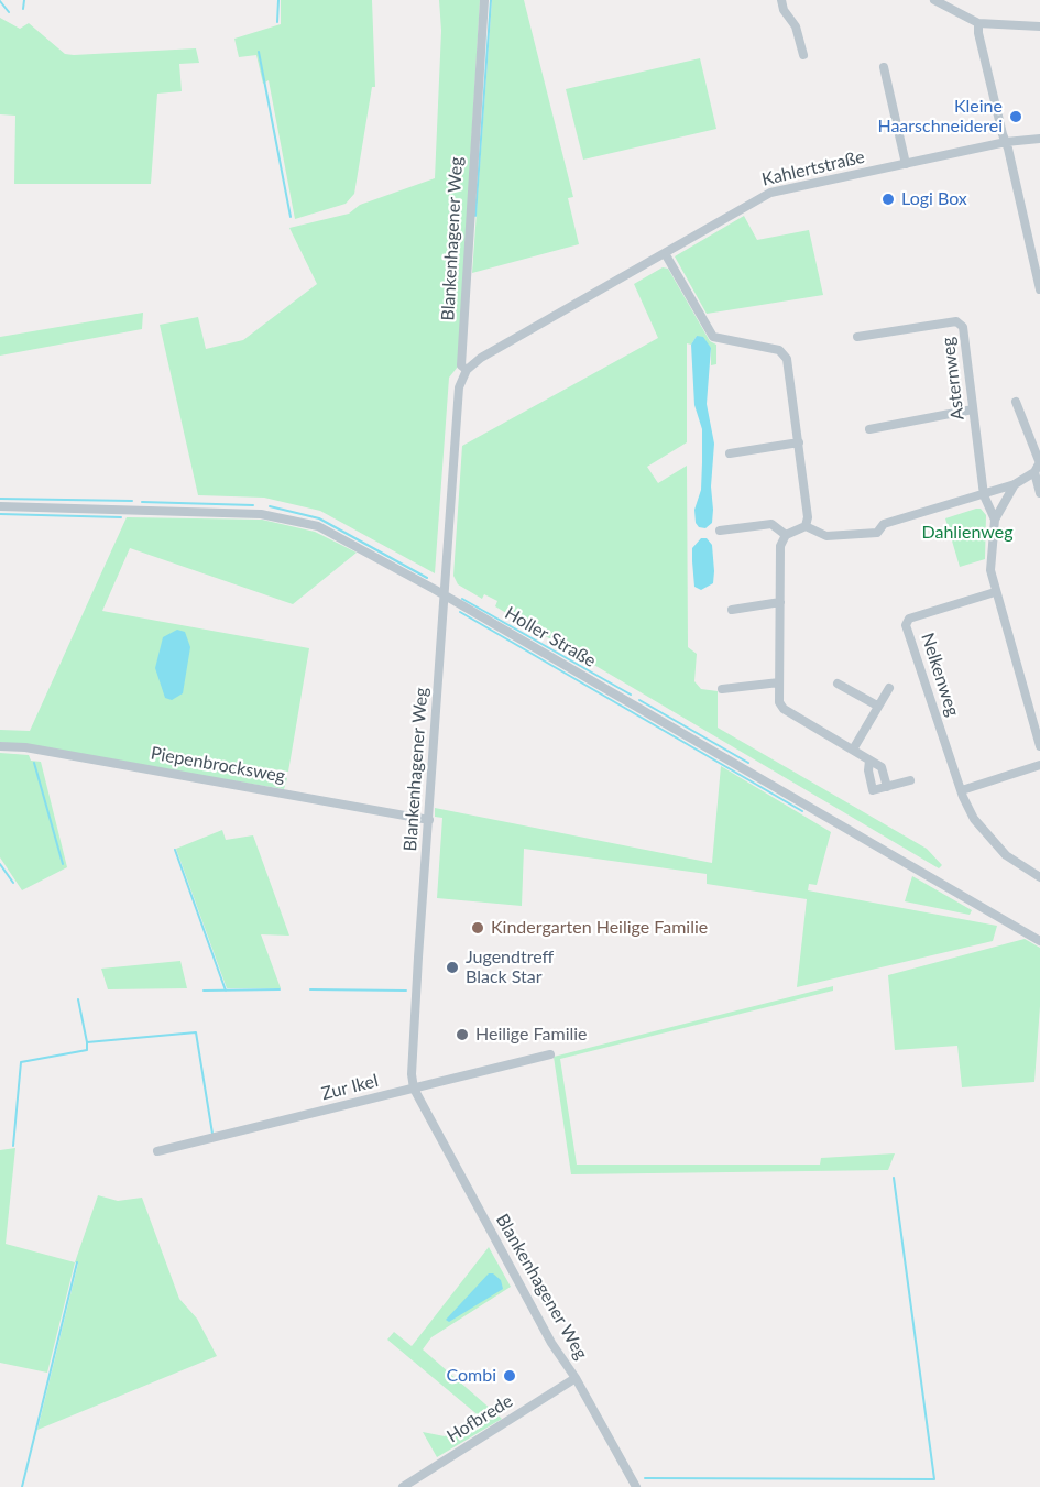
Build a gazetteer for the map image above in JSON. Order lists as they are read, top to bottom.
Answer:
{
  "streets": {
    "street": [
      "Kahlertstraße",
      "Blankenhagener Weg",
      "Asternweg",
      "Holler Straße",
      "Nelkenweg",
      "Piepenbrocksweg",
      "Zur Ikel",
      "Hofbrede"
    ]
  },
  "crossings": [
    ["Kahlertstraße", "Blankenhagener Weg"],
    ["Blankenhagener Weg", "Holler Straße"],
    ["Blankenhagener Weg", "Piepenbrocksweg"],
    ["Blankenhagener Weg", "Zur Ikel"],
    ["Blankenhagener Weg", "Hofbrede"]
  ],
  "parks": ["Dahlienweg"],
  "places": [
    "Kleine Haarschneiderei",
    "Logi Box",
    "Kindergarten Heilige Familie",
    "Jugendtreff Black Star",
    "Heilige Familie",
    "Combi"
  ]
}
